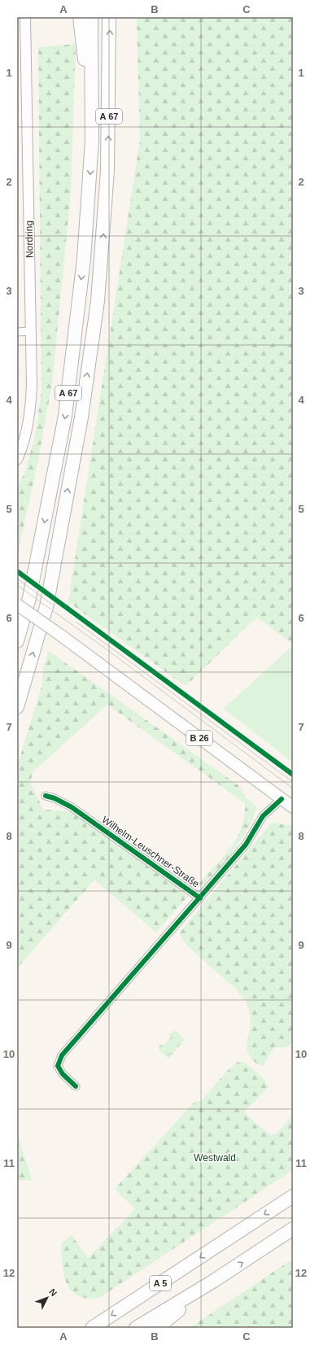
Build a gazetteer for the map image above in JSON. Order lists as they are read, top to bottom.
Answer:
{
  "streets": {
    "highway": ["A 67", "A 5"],
    "main road": ["Nordring", "B 26"],
    "street": ["Wilhelm-Leuschner-Straße"]
  },
  "crossings": [
    ["B 26", "Wilhelm-Leuschner-Straße"]
  ],
  "parks": ["Westwald"],
  "north": "top right",
  "grid": {
    "columns": ["A", "B", "C"],
    "rows": [
      "1",
      "2",
      "3",
      "4",
      "5",
      "6",
      "7",
      "8",
      "9",
      "10",
      "11",
      "12"
    ]
  }
}
